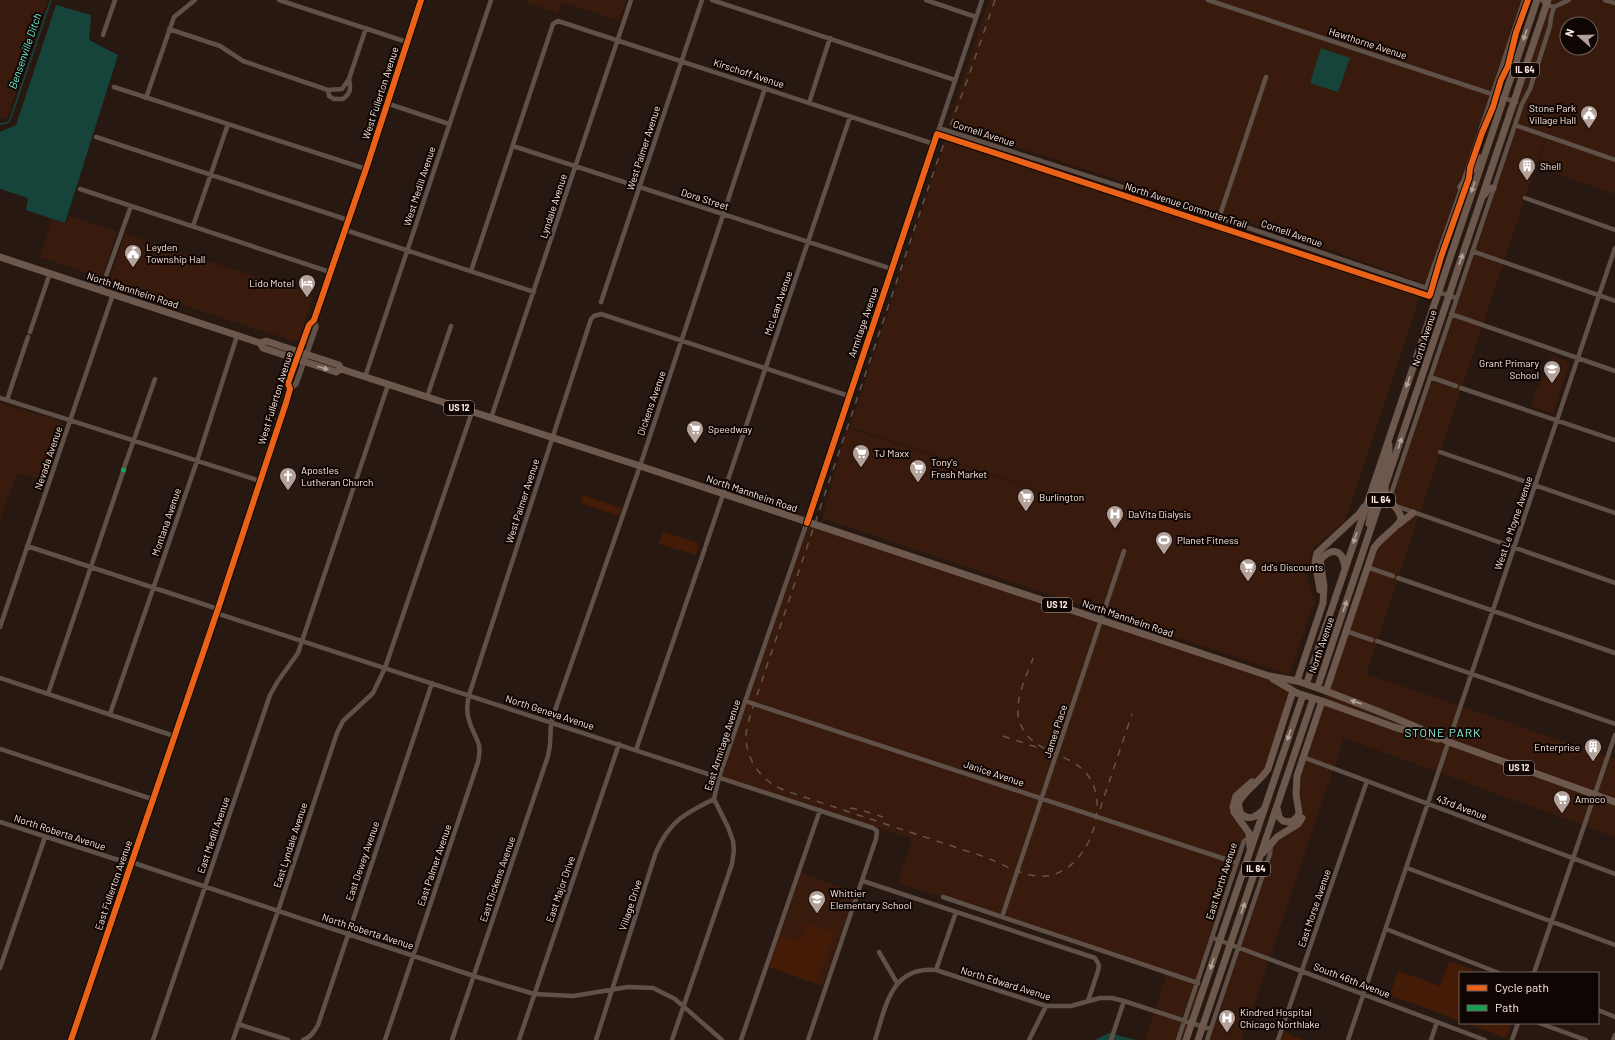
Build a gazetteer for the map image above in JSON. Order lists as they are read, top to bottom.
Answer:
{
  "streets": {
    "main road": [
      "IL 64",
      "North Mannheim Road",
      "North Avenue",
      "US 12",
      "East North Avenue"
    ],
    "street": [
      "Hawthorne Avenue",
      "Kirschoff Avenue",
      "West Fullerton Avenue",
      "Cornell Avenue",
      "West Palmer Avenue",
      "West Medill Avenue",
      "Dora Street",
      "Lyndale Avenue",
      "McLean Avenue",
      "Armitage Avenue",
      "Dickens Avenue",
      "Nevada Avenue",
      "Montana Avenue",
      "West Le Moyne Avenue",
      "North Geneva Avenue",
      "James Place",
      "East Armitage Avenue",
      "Janice Avenue",
      "43rd Avenue",
      "North Roberta Avenue",
      "East Medill Avenue",
      "East Lyndale Avenue",
      "East Dewey Avenue",
      "East Palmer Avenue",
      "East Dickens Avenue",
      "East Fullerton Avenue",
      "East Major Drive",
      "Village Drive",
      "East Morse Avenue",
      "South 46th Avenue",
      "North Edward Avenue"
    ],
    "cycle path": ["North Avenue Commuter Trail"]
  },
  "crossings": [
    ["Hawthorne Avenue", "North Avenue"],
    ["IL 64", "East North Avenue"],
    ["IL 64", "South 46th Avenue"],
    ["IL 64", "North Edward Avenue"],
    ["Kirschoff Avenue", "West Palmer Avenue"],
    ["Kirschoff Avenue", "Dora Street"],
    ["Kirschoff Avenue", "Lyndale Avenue"],
    ["Kirschoff Avenue", "McLean Avenue"],
    ["Kirschoff Avenue", "Armitage Avenue"],
    ["Kirschoff Avenue", "Dickens Avenue"],
    ["West Fullerton Avenue", "North Mannheim Road"],
    ["West Fullerton Avenue", "North Geneva Avenue"],
    ["West Fullerton Avenue", "East Fullerton Avenue"],
    ["Cornell Avenue", "Armitage Avenue"],
    ["Cornell Avenue", "North Avenue"],
    ["West Palmer Avenue", "Dora Street"],
    ["West Palmer Avenue", "North Mannheim Road"],
    ["West Palmer Avenue", "Dickens Avenue"],
    ["West Palmer Avenue", "North Geneva Avenue"],
    ["West Palmer Avenue", "East Palmer Avenue"],
    ["West Medill Avenue", "North Mannheim Road"],
    ["Dora Street", "Lyndale Avenue"],
    ["Dora Street", "McLean Avenue"],
    ["Dora Street", "Armitage Avenue"],
    ["Dora Street", "Dickens Avenue"],
    ["Lyndale Avenue", "North Mannheim Road"],
    ["North Mannheim Road", "McLean Avenue"],
    ["North Mannheim Road", "Armitage Avenue"],
    ["North Mannheim Road", "Dickens Avenue"],
    ["North Mannheim Road", "Nevada Avenue"],
    ["North Mannheim Road", "Montana Avenue"],
    ["North Mannheim Road", "West Le Moyne Avenue"],
    ["North Mannheim Road", "James Place"],
    ["North Mannheim Road", "East Armitage Avenue"],
    ["North Mannheim Road", "East Medill Avenue"],
    ["Armitage Avenue", "East Armitage Avenue"],
    ["Dickens Avenue", "North Geneva Avenue"],
    ["Dickens Avenue", "East Dickens Avenue"],
    ["Nevada Avenue", "North Geneva Avenue"],
    ["Montana Avenue", "North Geneva Avenue"],
    ["West Le Moyne Avenue", "43rd Avenue"],
    ["West Le Moyne Avenue", "South 46th Avenue"],
    ["North Geneva Avenue", "East Armitage Avenue"],
    ["North Geneva Avenue", "East Medill Avenue"],
    ["North Geneva Avenue", "East Lyndale Avenue"],
    ["North Geneva Avenue", "East Dewey Avenue"],
    ["North Geneva Avenue", "East Palmer Avenue"],
    ["North Geneva Avenue", "East Dickens Avenue"],
    ["North Geneva Avenue", "East Major Drive"],
    ["James Place", "Janice Avenue"],
    ["East Armitage Avenue", "Janice Avenue"],
    ["East Armitage Avenue", "North Roberta Avenue"],
    ["East Armitage Avenue", "Village Drive"],
    ["Janice Avenue", "East North Avenue"],
    ["43rd Avenue", "East Morse Avenue"],
    ["North Roberta Avenue", "East Medill Avenue"],
    ["North Roberta Avenue", "East Lyndale Avenue"],
    ["North Roberta Avenue", "East Dewey Avenue"],
    ["North Roberta Avenue", "East Palmer Avenue"],
    ["North Roberta Avenue", "East Dickens Avenue"],
    ["North Roberta Avenue", "East Fullerton Avenue"],
    ["North Roberta Avenue", "East Major Drive"],
    ["North Roberta Avenue", "Village Drive"],
    ["East North Avenue", "South 46th Avenue"],
    ["East North Avenue", "North Edward Avenue"],
    ["East Morse Avenue", "South 46th Avenue"]
  ],
  "districts": ["STONE PARK"],
  "water": ["Bensenville Ditch"],
  "places": {
    "public building": ["Stone Park Village Hall", "Leyden Township Hall"],
    "building": ["Shell", "Enterprise"],
    "hotel": ["Lido Motel"],
    "school or university": ["Grant Primary School", "Whittier Elementary School"],
    "supermarket": [
      "Speedway",
      "TJ Maxx",
      "Tony's Fresh Market",
      "Burlington",
      "dd's Discounts",
      "Amoco"
    ],
    "church": ["Apostles Lutheran Church"],
    "hospital": ["DaVita Dialysis", "Kindred Hospital Chicago Northlake"],
    "sports": ["Planet Fitness"]
  },
  "legend": ["Cycle path", "Path"],
  "north": "left"
}
